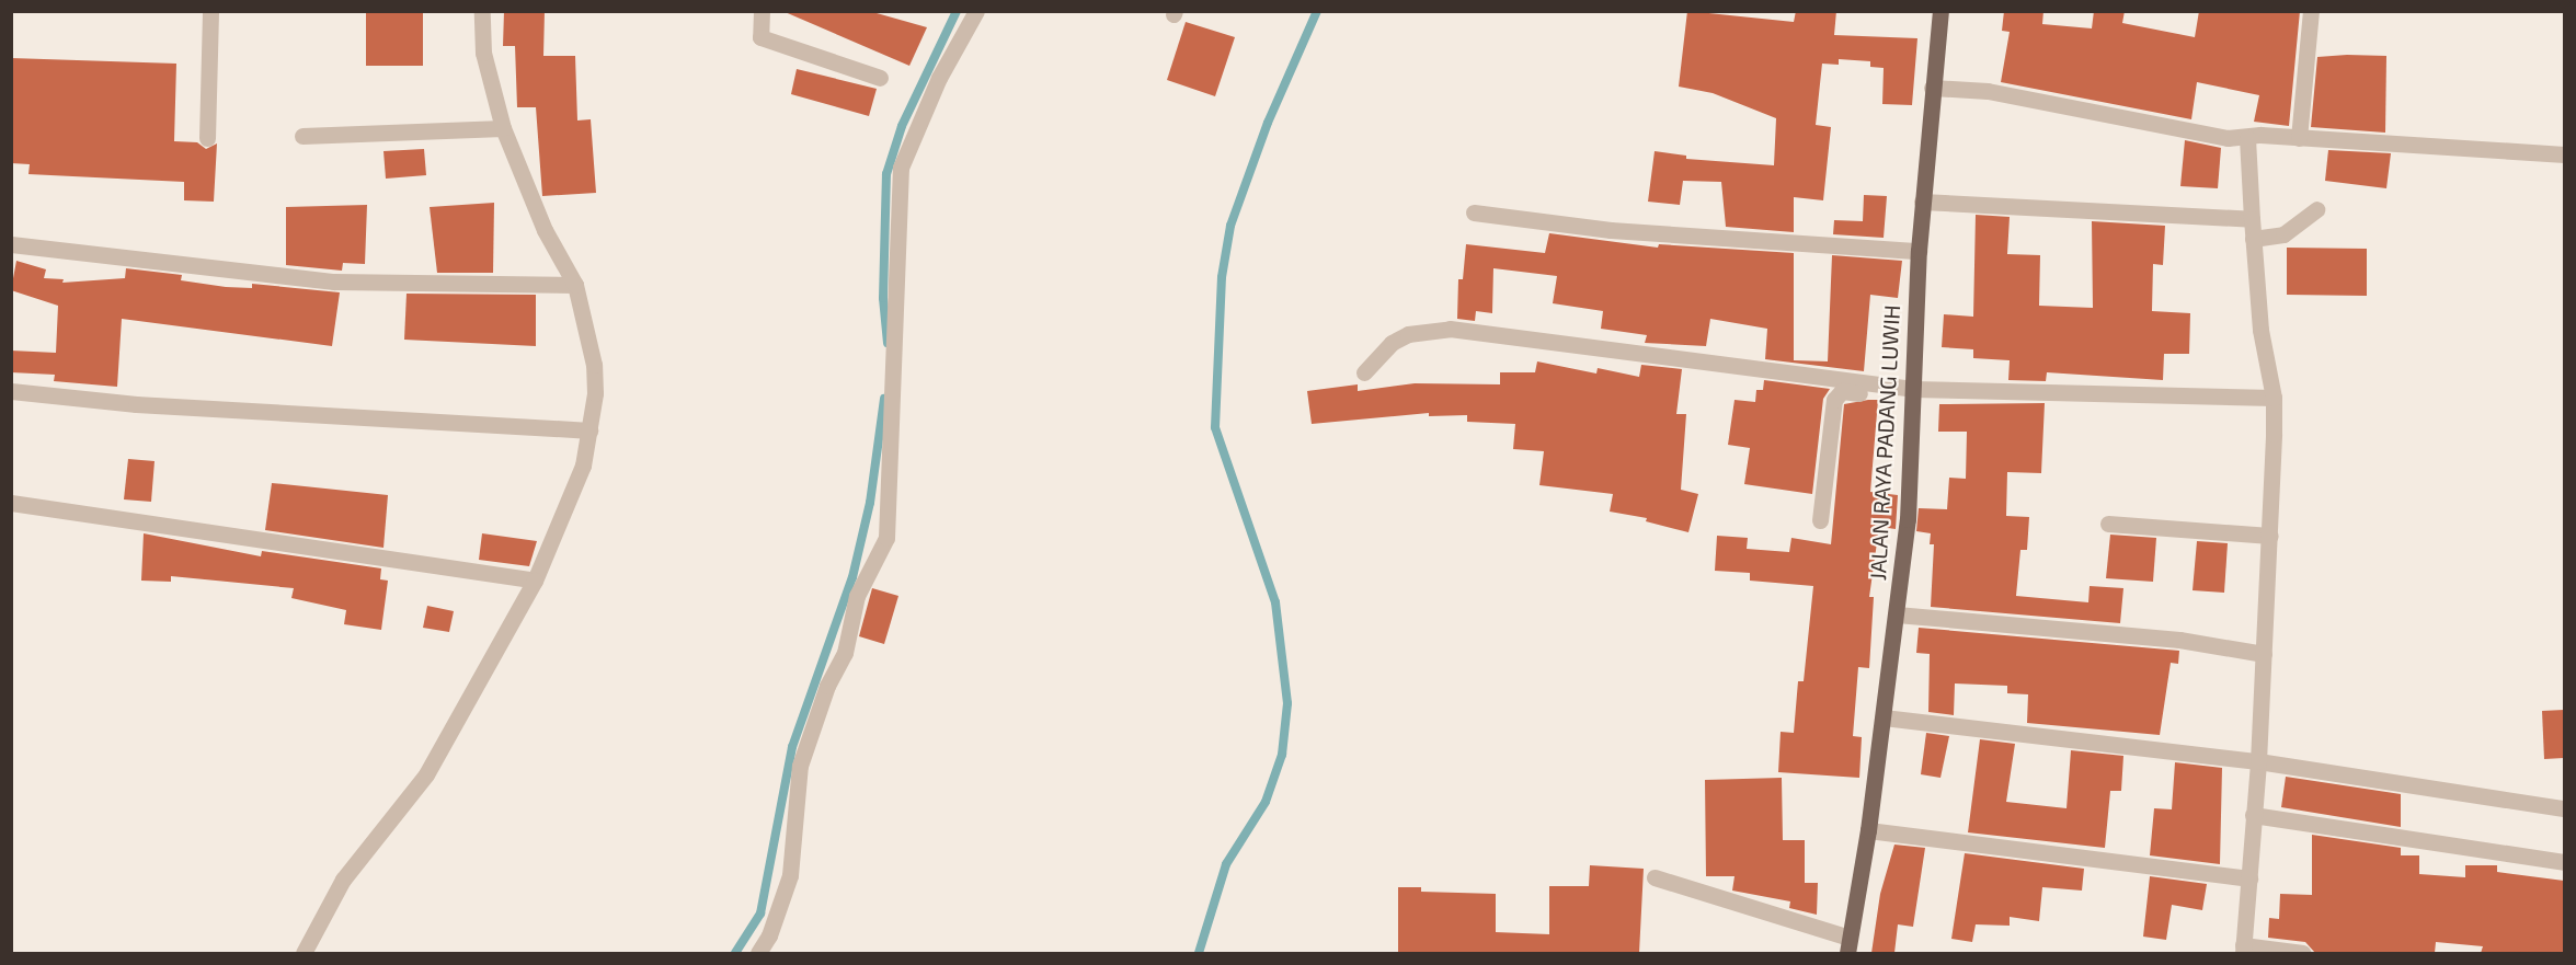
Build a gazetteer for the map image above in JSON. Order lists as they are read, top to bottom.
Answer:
{
  "streets": {
    "main road": ["JALAN RAYA PADANG LUWIH"]
  }
}
